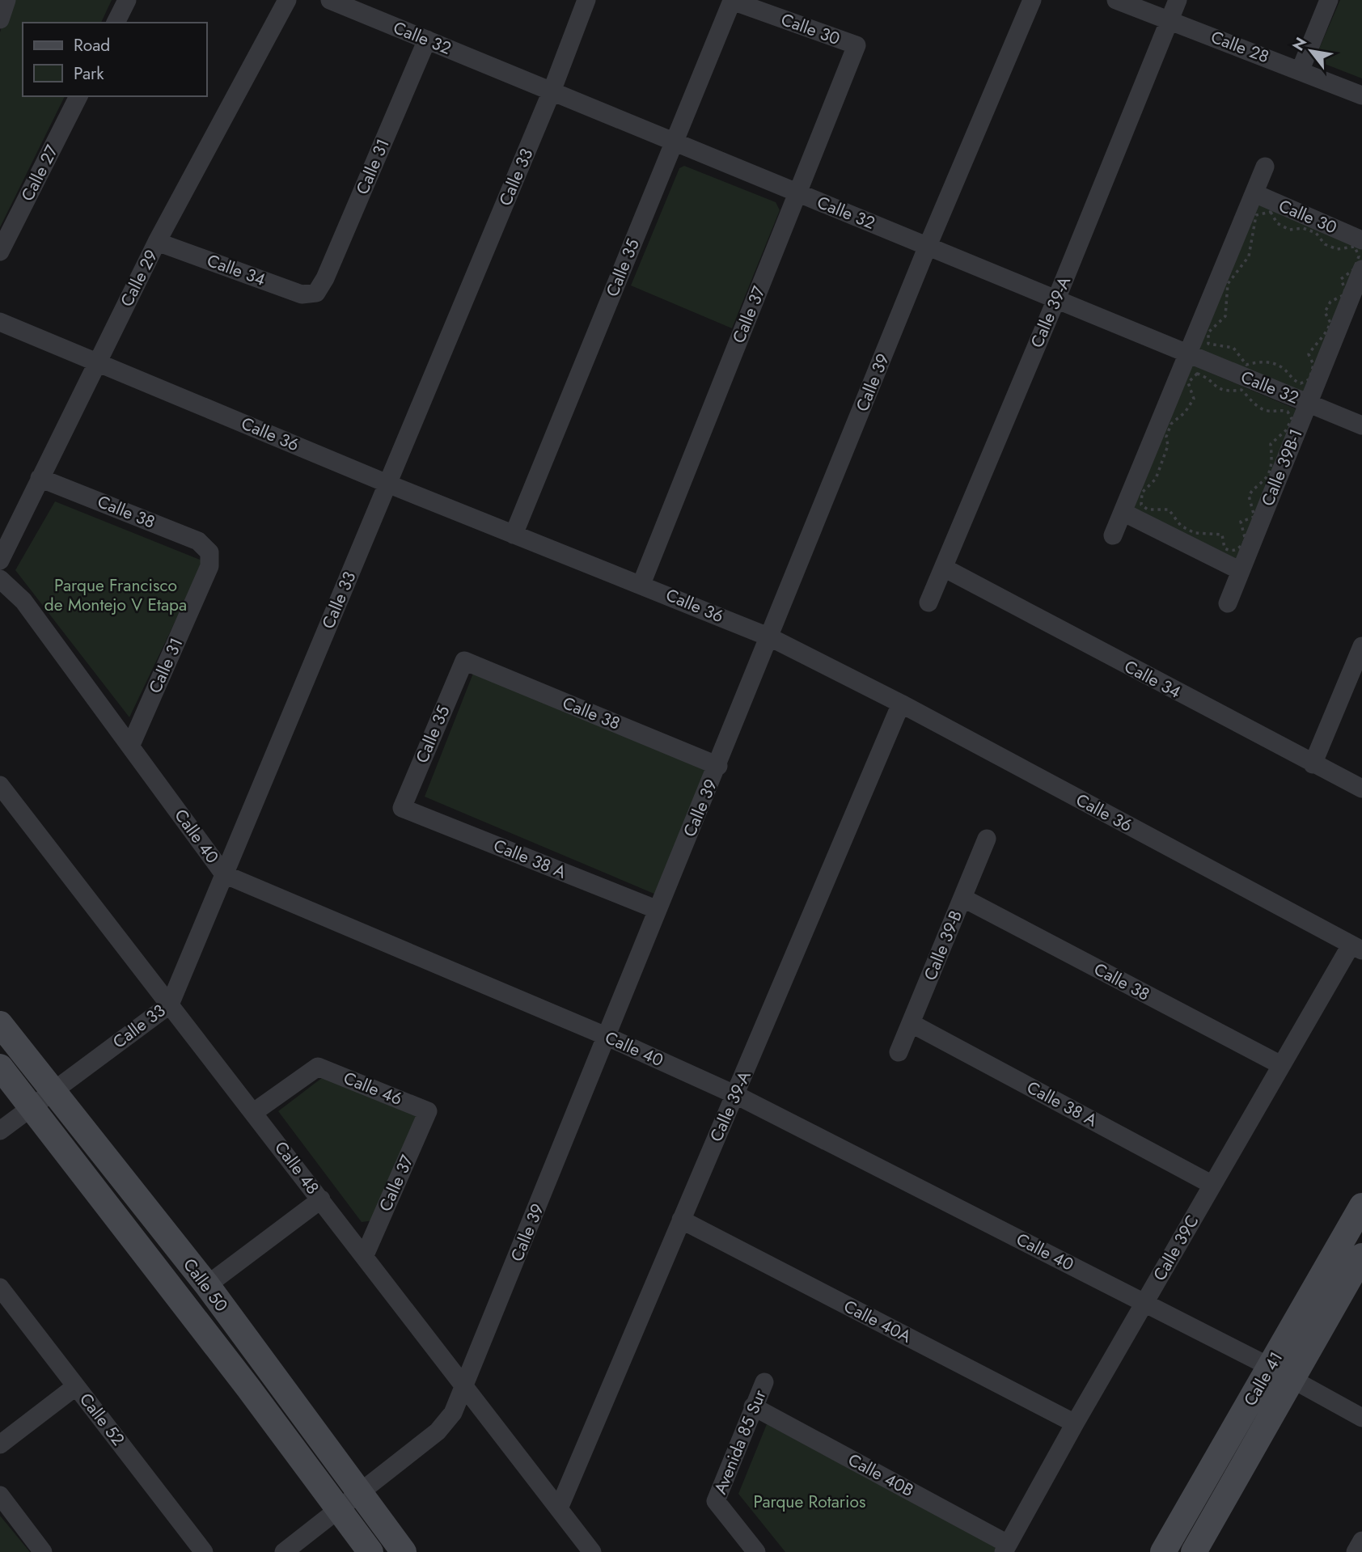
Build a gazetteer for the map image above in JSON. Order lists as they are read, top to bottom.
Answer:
{
  "streets": {
    "main road": ["Calle 50", "Calle 41"],
    "street": [
      "Calle 30",
      "Calle 32",
      "Calle 28",
      "Calle 31",
      "Calle 27",
      "Calle 33",
      "Calle 35",
      "Calle 34",
      "Calle 29",
      "Calle 39-A",
      "Calle 37",
      "Calle 39",
      "Calle 36",
      "Calle 39B-1",
      "Calle 38",
      "Calle 40",
      "Calle 38 A",
      "Calle 39-B",
      "Calle 46",
      "Calle 48",
      "Calle 39C",
      "Calle 40A",
      "Calle 52",
      "Avenida 85 Sur",
      "Calle 40B"
    ]
  },
  "crossings": [
    ["Calle 30", "Calle 35"],
    ["Calle 30", "Calle 37"],
    ["Calle 32", "Calle 31"],
    ["Calle 32", "Calle 33"],
    ["Calle 32", "Calle 35"],
    ["Calle 32", "Calle 39-A"],
    ["Calle 32", "Calle 37"],
    ["Calle 32", "Calle 39"],
    ["Calle 32", "Calle 39B-1"],
    ["Calle 28", "Calle 39-A"],
    ["Calle 31", "Calle 34"],
    ["Calle 31", "Calle 38"],
    ["Calle 31", "Calle 40"],
    ["Calle 33", "Calle 36"],
    ["Calle 33", "Calle 40"],
    ["Calle 33", "Calle 48"],
    ["Calle 33", "Calle 50"],
    ["Calle 35", "Calle 36"],
    ["Calle 35", "Calle 38"],
    ["Calle 35", "Calle 38 A"],
    ["Calle 34", "Calle 29"],
    ["Calle 34", "Calle 39-A"],
    ["Calle 29", "Calle 36"],
    ["Calle 29", "Calle 38"],
    ["Calle 39-A", "Calle 36"],
    ["Calle 39-A", "Calle 40"],
    ["Calle 39-A", "Calle 48"],
    ["Calle 39-A", "Calle 40A"],
    ["Calle 37", "Calle 36"],
    ["Calle 37", "Calle 46"],
    ["Calle 37", "Calle 48"],
    ["Calle 39", "Calle 36"],
    ["Calle 39", "Calle 38"],
    ["Calle 39", "Calle 40"],
    ["Calle 39", "Calle 38 A"],
    ["Calle 39", "Calle 48"],
    ["Calle 39", "Calle 50"],
    ["Calle 36", "Calle 39C"],
    ["Calle 38", "Calle 39-B"],
    ["Calle 38", "Calle 39C"],
    ["Calle 40", "Calle 39C"],
    ["Calle 40", "Calle 41"],
    ["Calle 38 A", "Calle 39-B"],
    ["Calle 38 A", "Calle 39C"],
    ["Calle 46", "Calle 48"],
    ["Calle 39C", "Calle 40A"],
    ["Calle 39C", "Calle 40B"],
    ["Avenida 85 Sur", "Calle 40B"]
  ],
  "parks": ["Parque Francisco de Montejo V Etapa", "Parque Rotarios"],
  "legend": ["Road", "Park"],
  "north": "top left"
}
